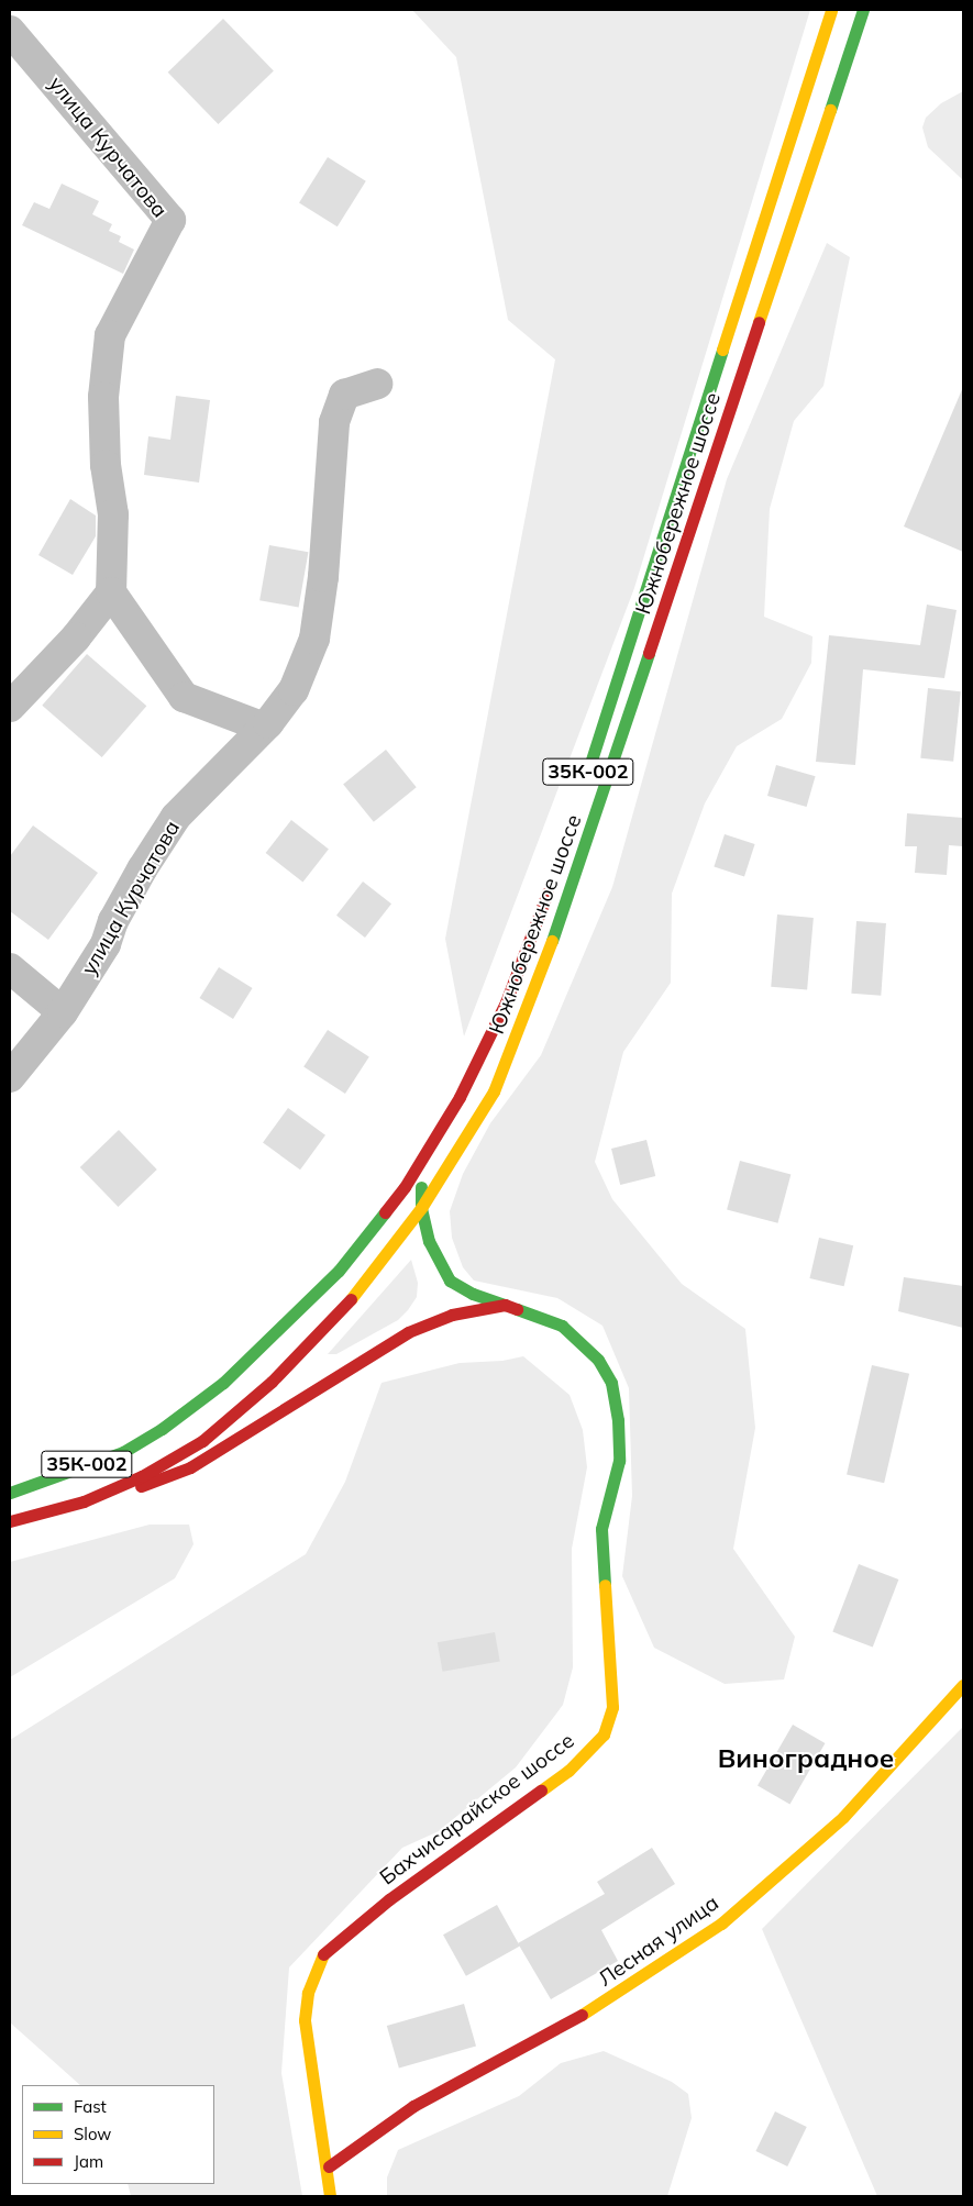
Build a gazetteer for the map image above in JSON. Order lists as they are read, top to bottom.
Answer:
{
  "streets": {
    "main road": [
      "Южнобережное шоссе",
      "35К-002",
      "Бахчисарайское шоссе",
      "Лесная улица"
    ],
    "street": ["улица Курчатова"]
  },
  "crossings": [
    ["Южнобережное шоссе", "Бахчисарайское шоссе"],
    ["Бахчисарайское шоссе", "Лесная улица"]
  ],
  "districts": ["Виноградное"],
  "legend": ["Fast", "Slow", "Jam"]
}
